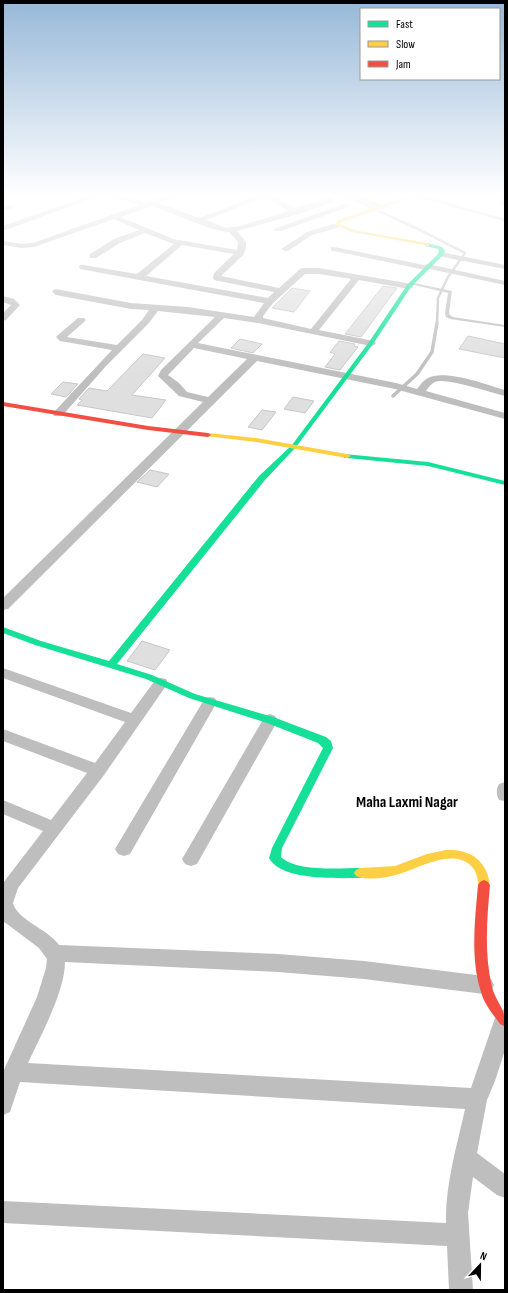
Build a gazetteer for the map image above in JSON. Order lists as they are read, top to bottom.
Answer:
{
  "districts": ["Maha Laxmi Nagar"],
  "legend": ["Fast", "Slow", "Jam"],
  "north": "top"
}
